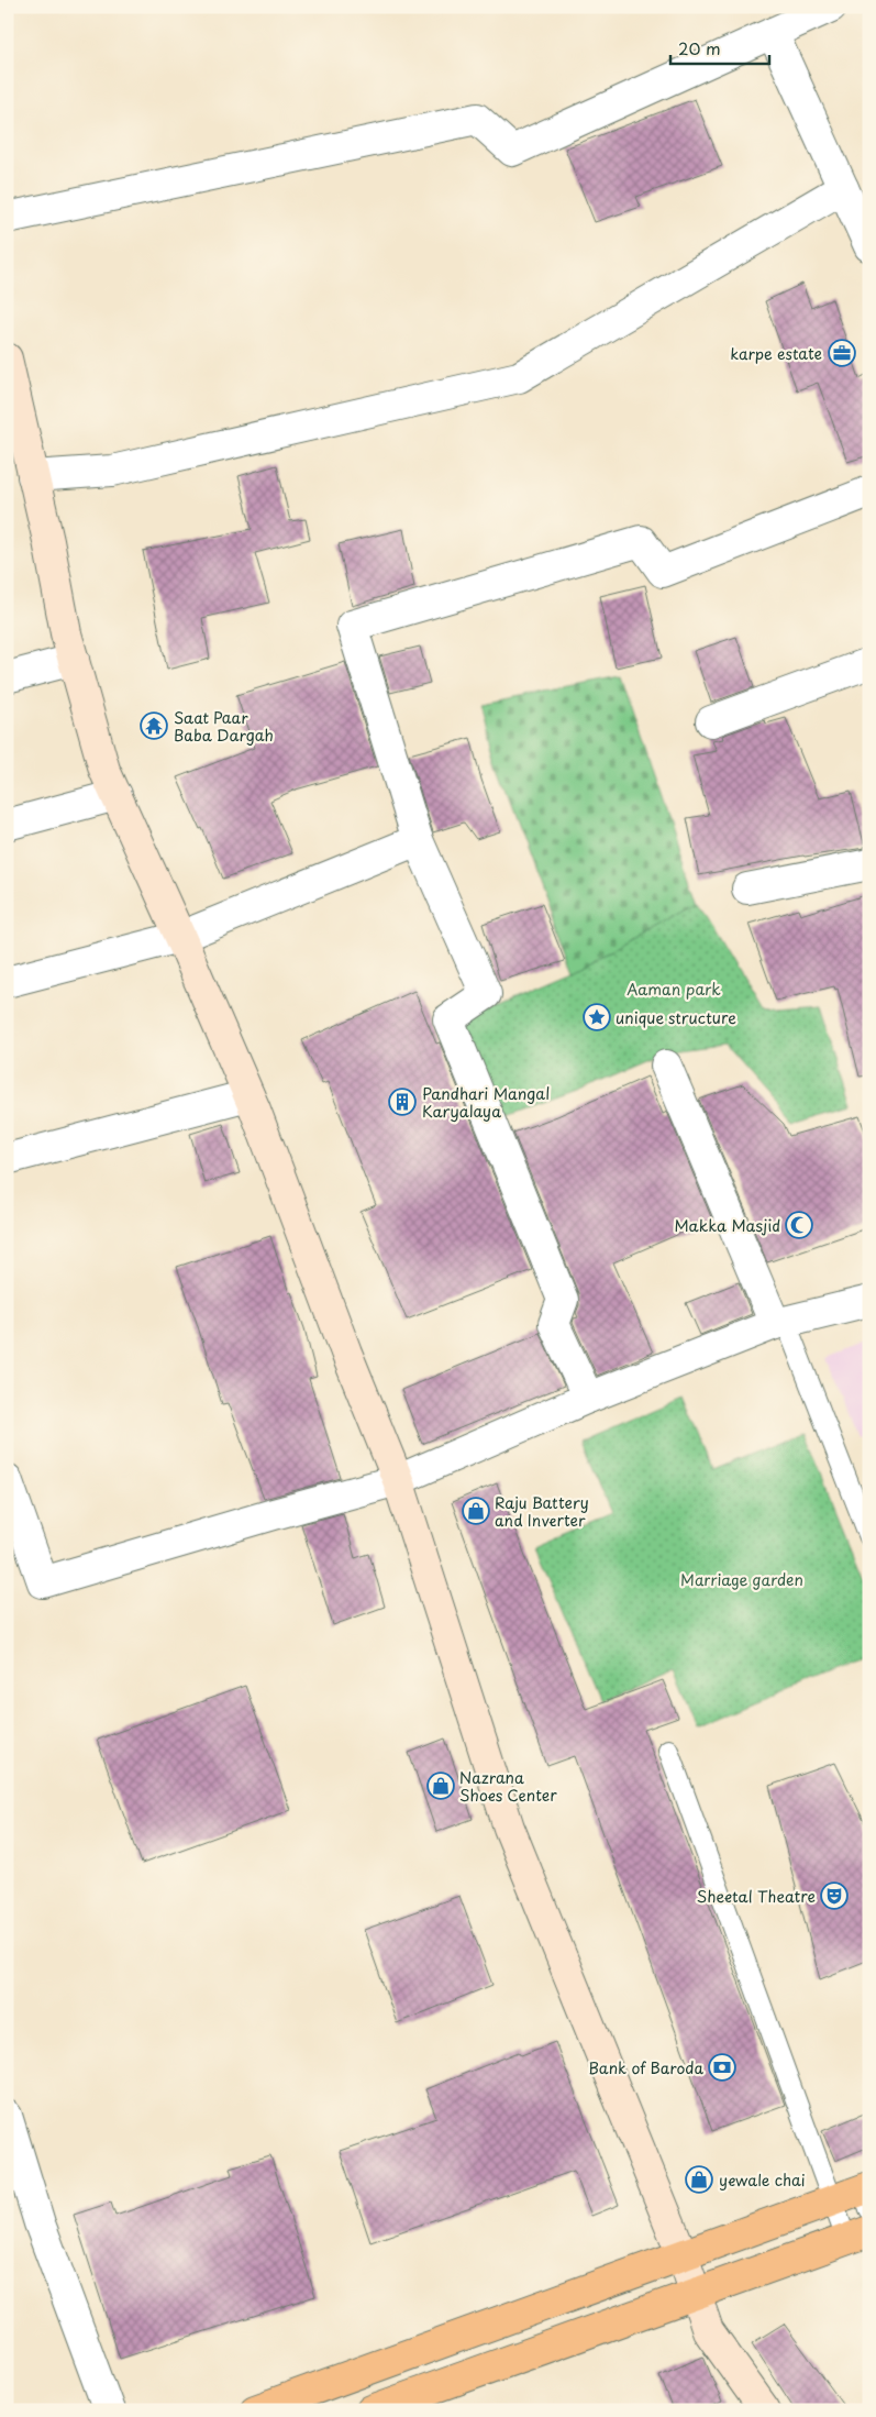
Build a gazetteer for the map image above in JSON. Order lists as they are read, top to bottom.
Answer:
{
  "parks": ["Aaman park", "Marriage garden"],
  "places": {
    "office": ["karpe estate"],
    "temple": ["Saat Paar Baba Dargah"],
    "place": ["unique structure"],
    "building": ["Pandhari Mangal Karyalaya"],
    "mosque": ["Makka Masjid"],
    "shop": ["Raju Battery and Inverter", "Nazrana Shoes Center", "yewale chai"],
    "theatre": ["Sheetal Theatre"],
    "bank": ["Bank of Baroda"]
  },
  "scale_bar": "20 m"
}
